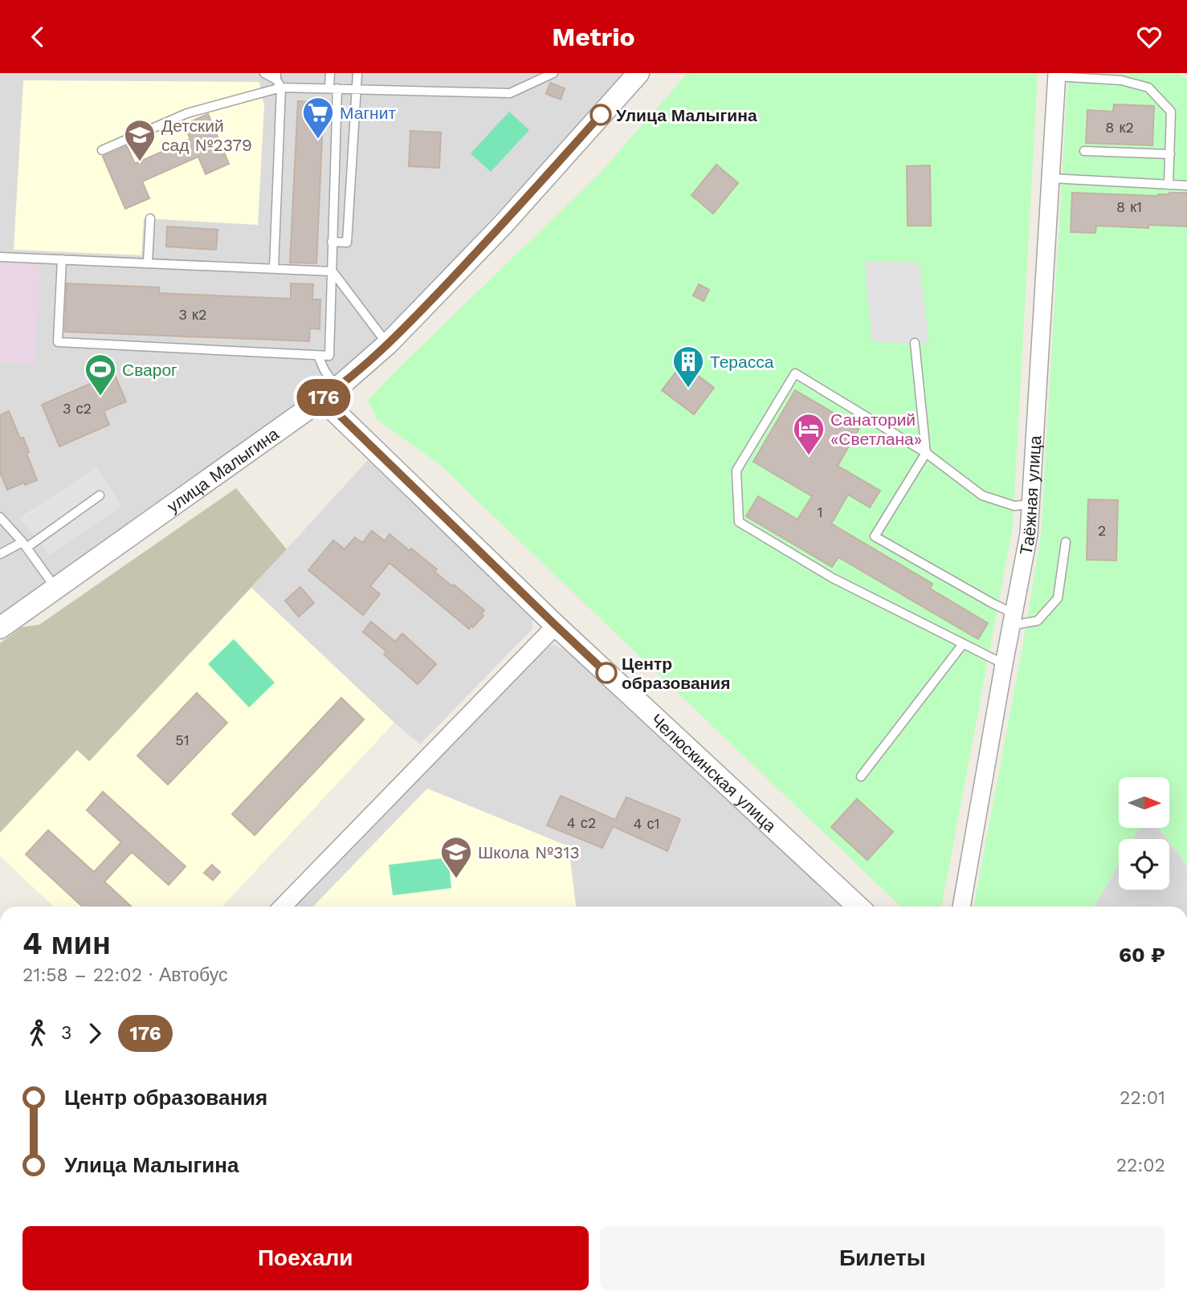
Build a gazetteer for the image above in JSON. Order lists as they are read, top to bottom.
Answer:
{
  "streets": {
    "street": ["улица Малыгина", "Таёжная улица", "Челюскинская улица"]
  },
  "crossings": [
    ["улица Малыгина", "Челюскинская улица"]
  ],
  "places": {
    "other": ["Улица Малыгина", "Центр образования"],
    "supermarket": ["Магнит"],
    "school or university": ["Детский сад №2379", "Школа №313"],
    "building": ["Терасса"],
    "sports": ["Сварог"],
    "hotel": ["Санаторий «Светлана»"]
  },
  "lines": ["bus line 176"],
  "house_numbers": [
    "8 к2",
    "8 к1",
    "3 к2",
    "3 с2",
    "1",
    "2",
    "51",
    "4 с2",
    "4 с1"
  ],
  "north": "right",
  "page": {
    "header": "Metrio",
    "on_map": "176",
    "heading": ["4 мин", "21:58 – 22:02 · Автобус", "60 ₽"],
    "legs": ["3", "176"],
    "list": [
      {
        "name": "Центр образования",
        "value": "22:01"
      },
      {
        "name": "Улица Малыгина",
        "value": "22:02"
      }
    ],
    "buttons": ["Поехали", "Билеты"]
  }
}
